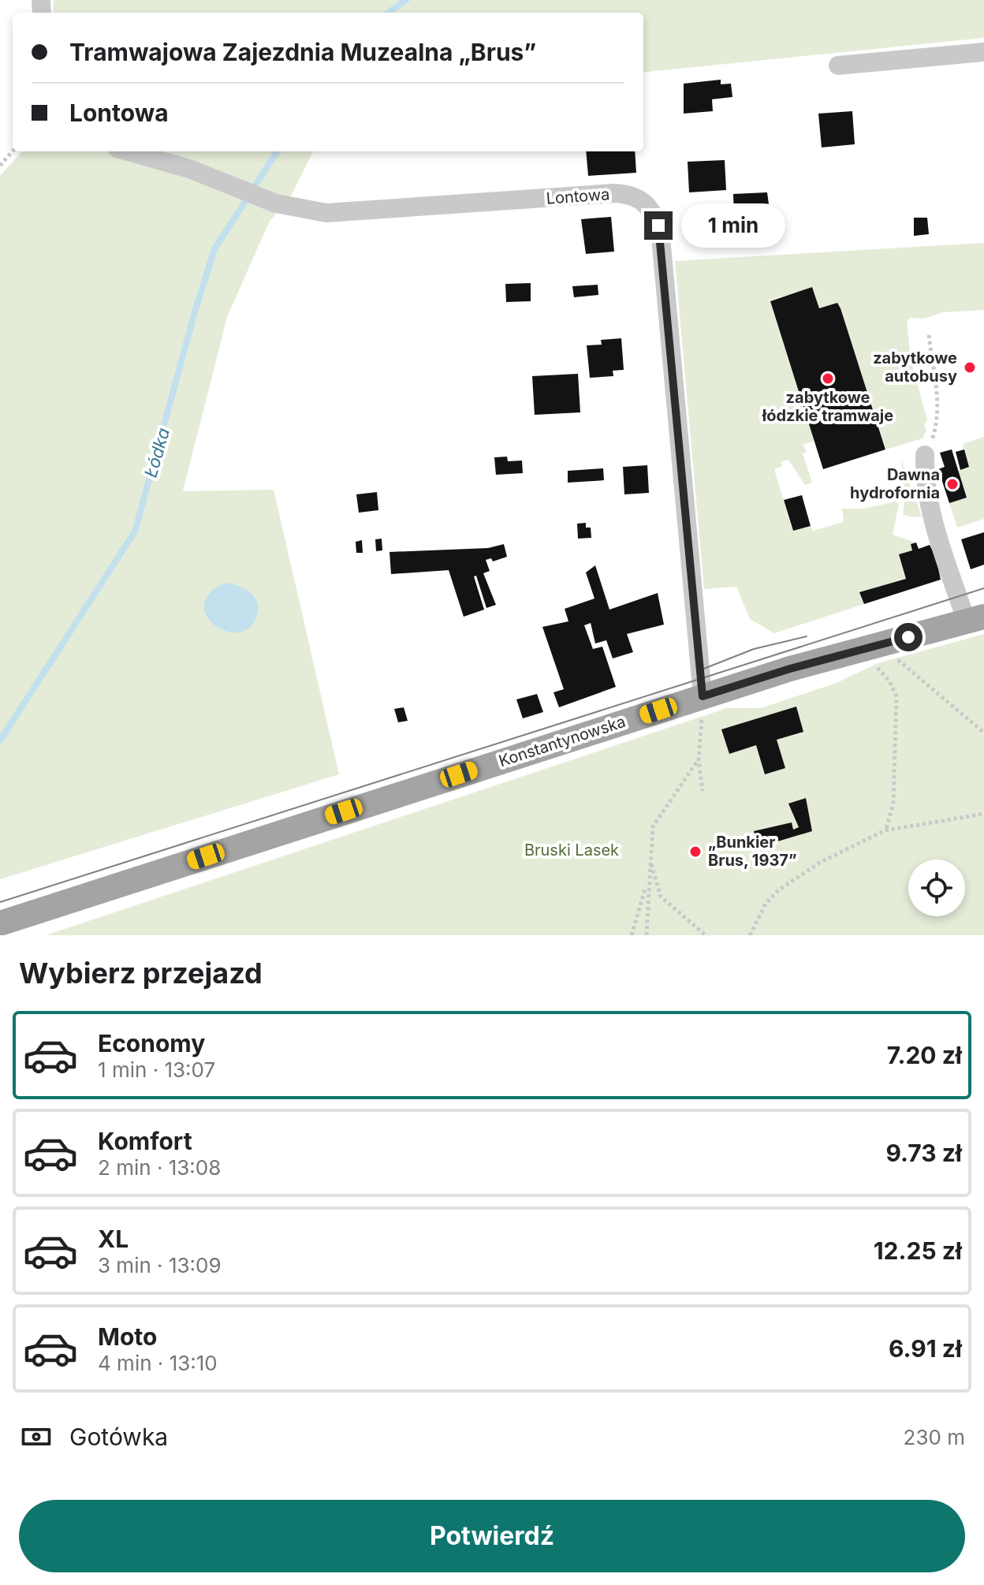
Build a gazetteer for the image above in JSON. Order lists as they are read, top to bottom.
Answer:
{
  "streets": {
    "main road": ["Konstantynowska"],
    "street": ["Lontowa"]
  },
  "crossings": [
    ["Lontowa", "Konstantynowska"]
  ],
  "water": ["Łódka"],
  "parks": ["Bruski Lasek"],
  "places": [
    "zabytkowe autobusy",
    "zabytkowe łódzkie tramwaje",
    "Dawna hydrofornia",
    "„Bunkier Brus, 1937”"
  ],
  "page": {
    "banner": ["Tramwajowa Zajezdnia Muzealna „Brus”", "Lontowa"],
    "bubble": "1 min",
    "heading": "Wybierz przejazd",
    "list": [
      {
        "name": "Economy",
        "note": "1 min · 13:07",
        "value": "7.20 zł"
      },
      {
        "name": "Komfort",
        "note": "2 min · 13:08",
        "value": "9.73 zł"
      },
      {
        "name": "XL",
        "note": "3 min · 13:09",
        "value": "12.25 zł"
      },
      {
        "name": "Moto",
        "note": "4 min · 13:10",
        "value": "6.91 zł"
      }
    ],
    "pay": ["Gotówka", "230 m"],
    "buttons": "Potwierdź"
  }
}
